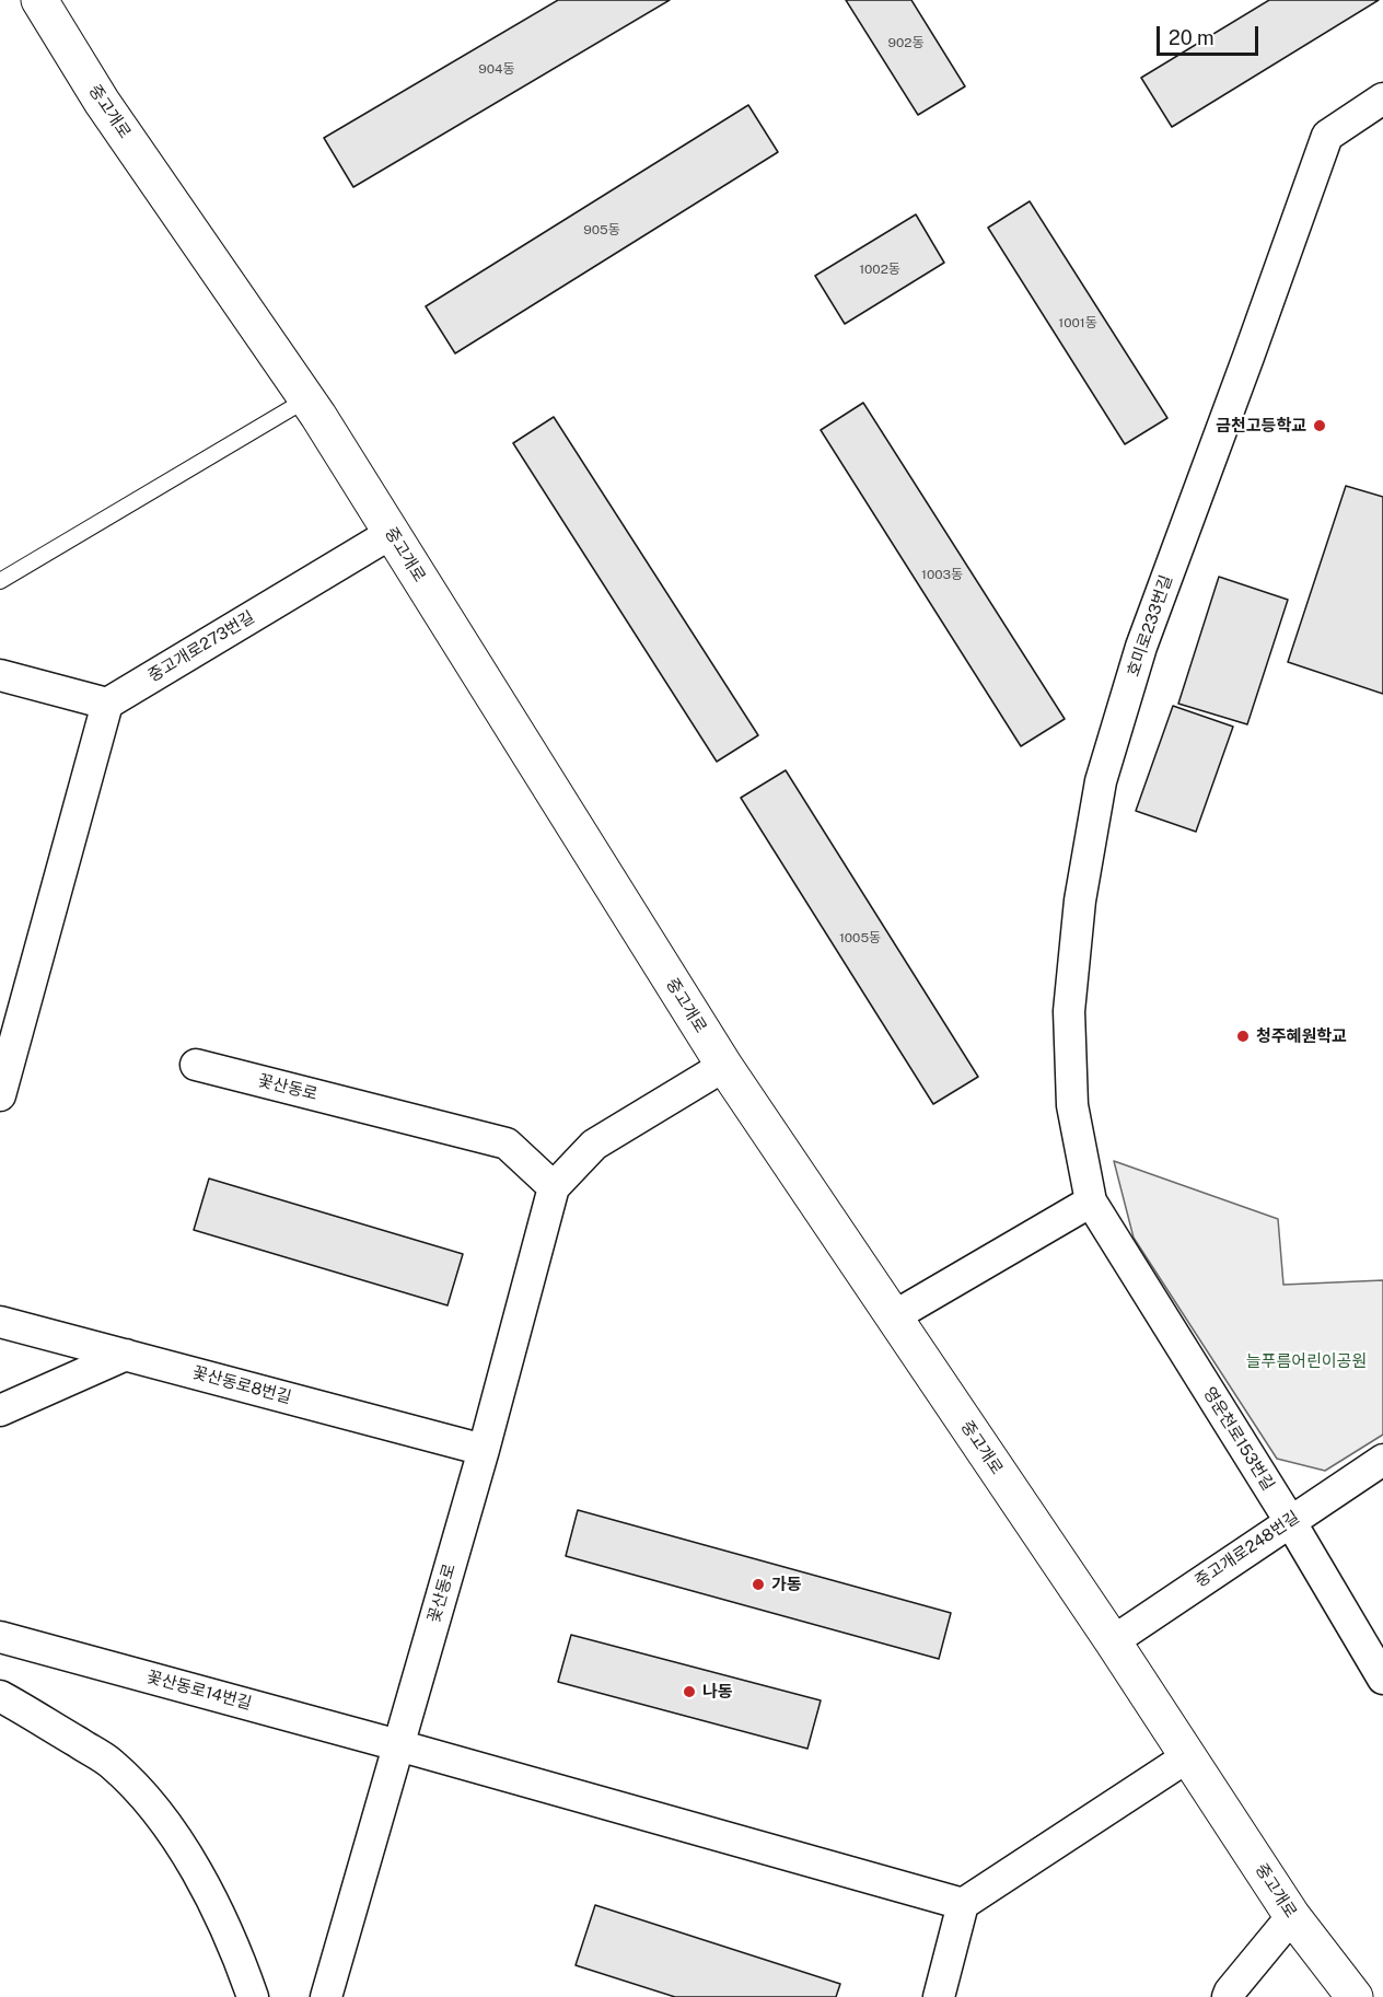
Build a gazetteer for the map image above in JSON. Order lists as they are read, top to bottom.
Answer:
{
  "streets": {
    "street": [
      "중고개로",
      "호미로233번길",
      "중고개로273번길",
      "꽃산동로",
      "꽃산동로8번길",
      "영운천로153번길",
      "중고개로248번길",
      "꽃산동로14번길"
    ]
  },
  "crossings": [
    ["중고개로", "중고개로273번길"],
    ["중고개로", "꽃산동로"],
    ["중고개로", "중고개로248번길"],
    ["호미로233번길", "영운천로153번길"],
    ["꽃산동로", "꽃산동로8번길"],
    ["꽃산동로", "꽃산동로14번길"],
    ["영운천로153번길", "중고개로248번길"]
  ],
  "parks": ["늘푸름어린이공원"],
  "places": [
    "금천고등학교",
    "청주혜원학교",
    "가동",
    "나동"
  ],
  "house_numbers": [
    "902동",
    "904동",
    "905동",
    "1002동",
    "1001동",
    "1003동",
    "1005동"
  ],
  "scale_bar": "20 m"
}
